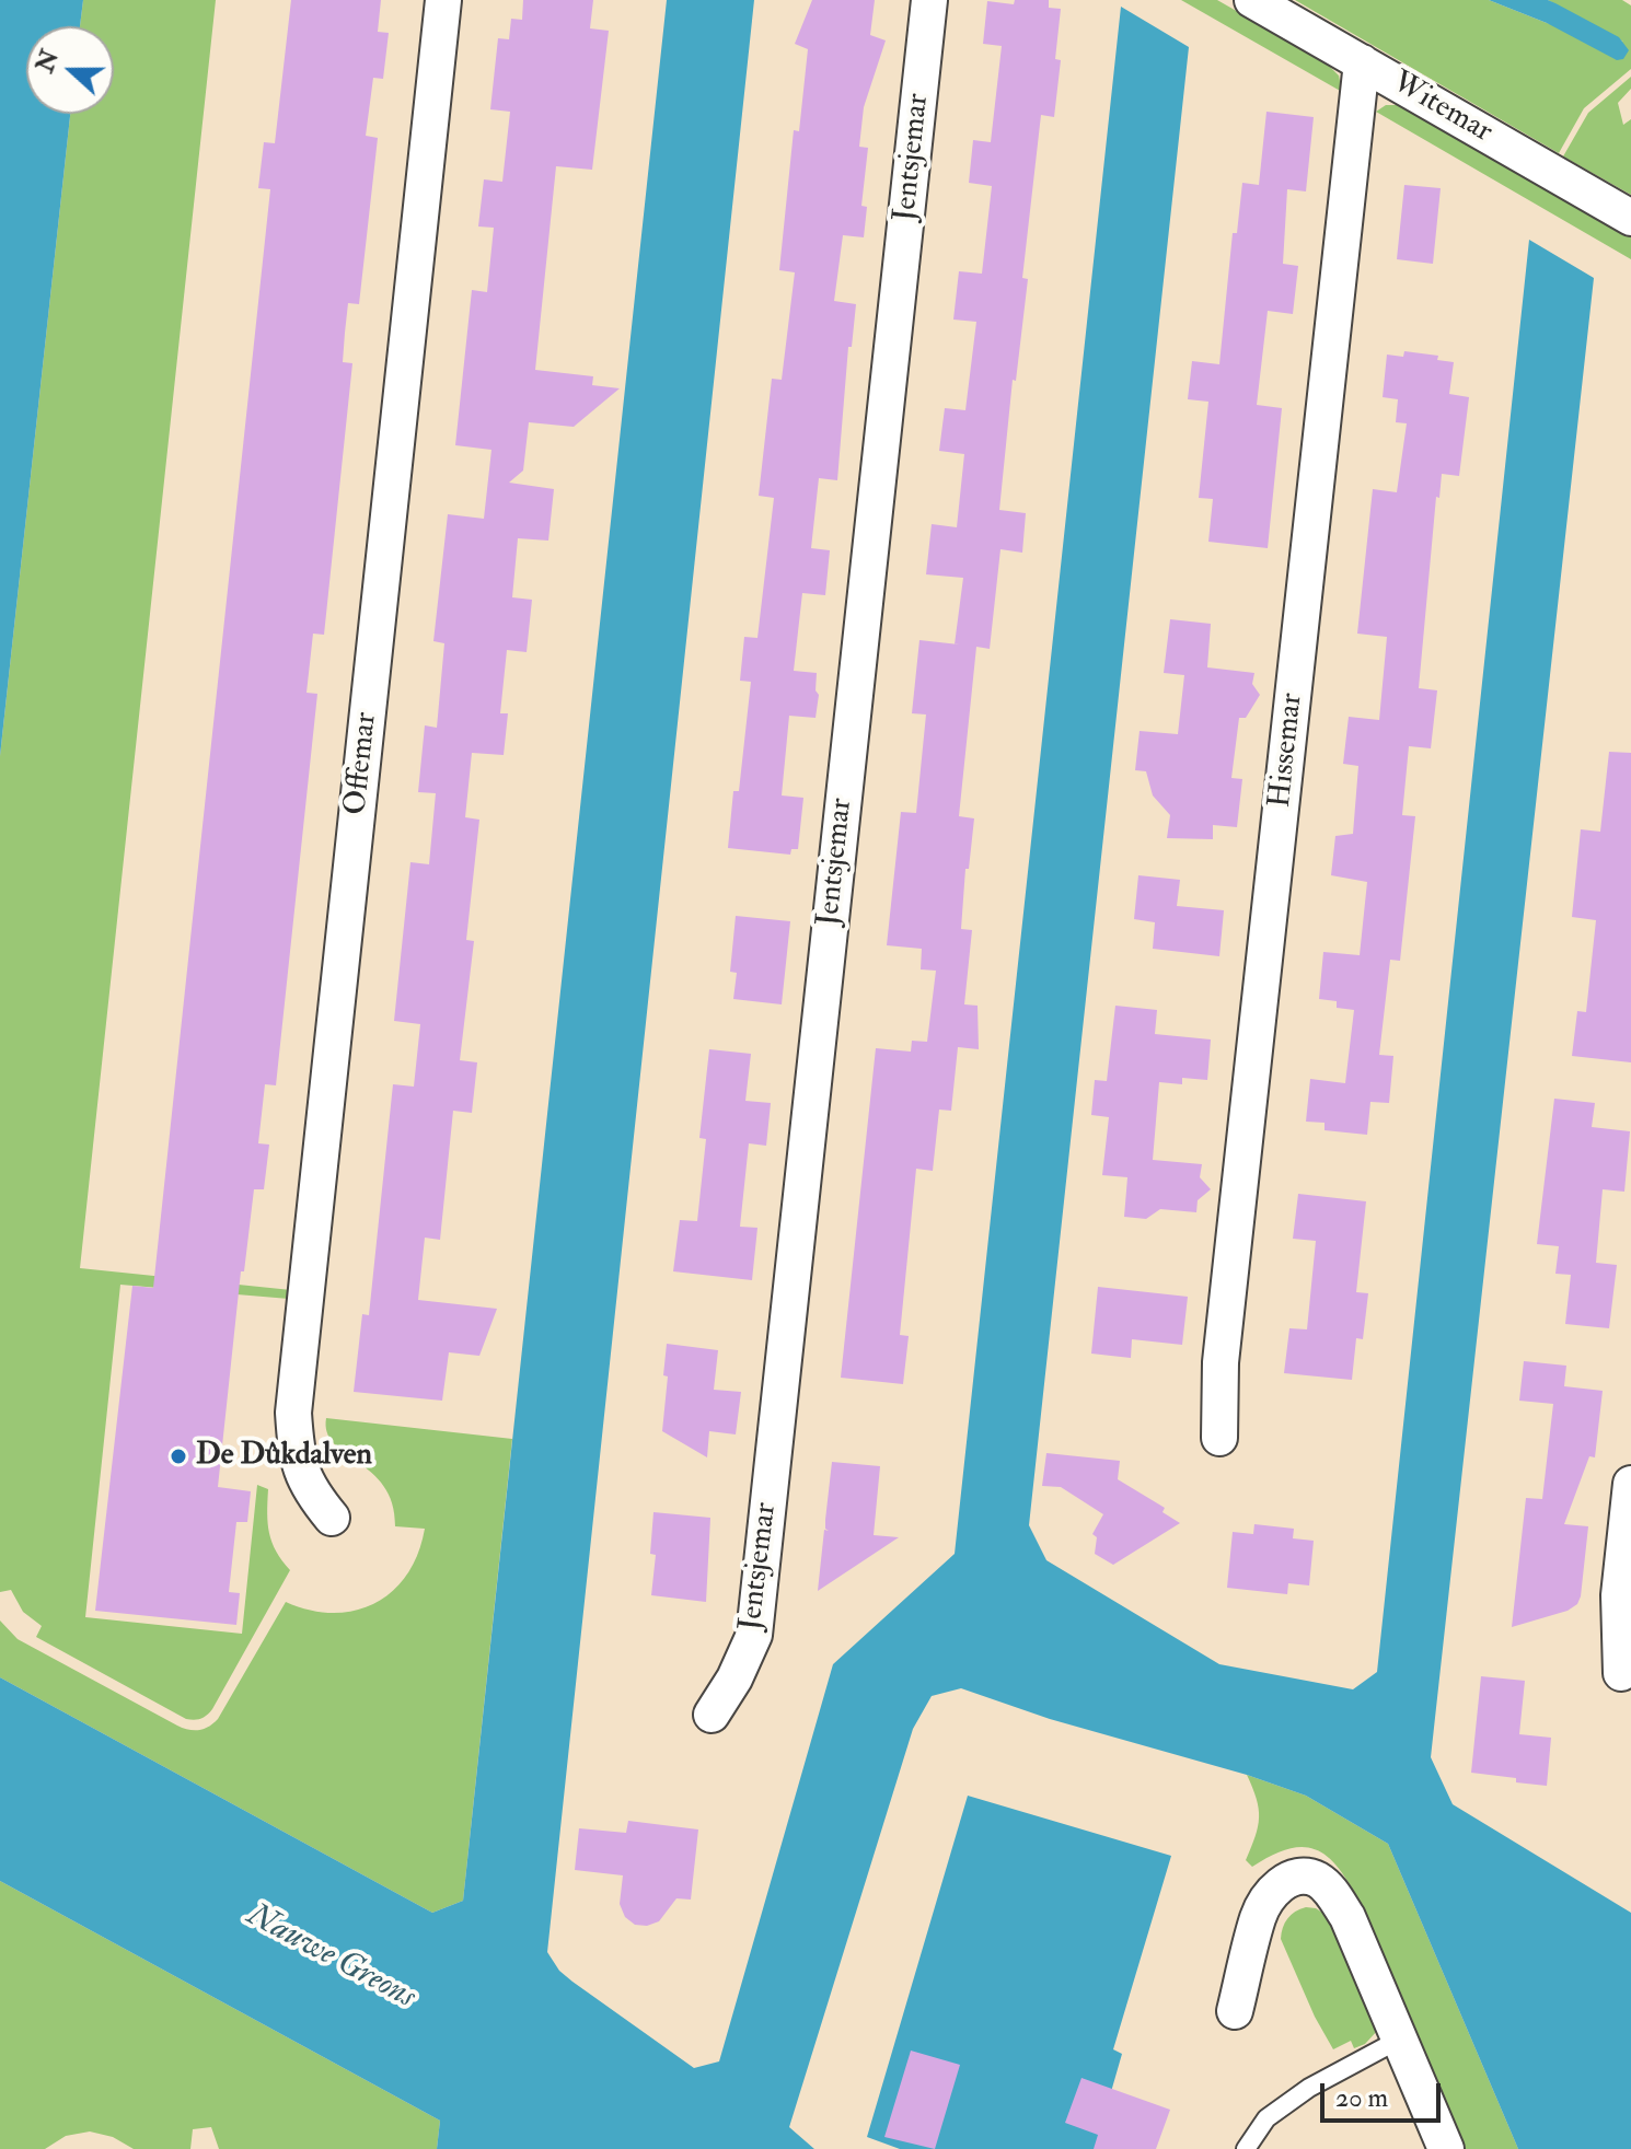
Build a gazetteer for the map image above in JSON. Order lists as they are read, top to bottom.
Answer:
{
  "streets": {
    "street": [
      "Witemar",
      "Jentsjemar",
      "Hissemar",
      "Offemar"
    ]
  },
  "crossings": [
    ["Witemar", "Hissemar"]
  ],
  "water": ["Nauwe Greons"],
  "places": ["De Dûkdalven"],
  "scale_bar": "20 m",
  "north": "left"
}
